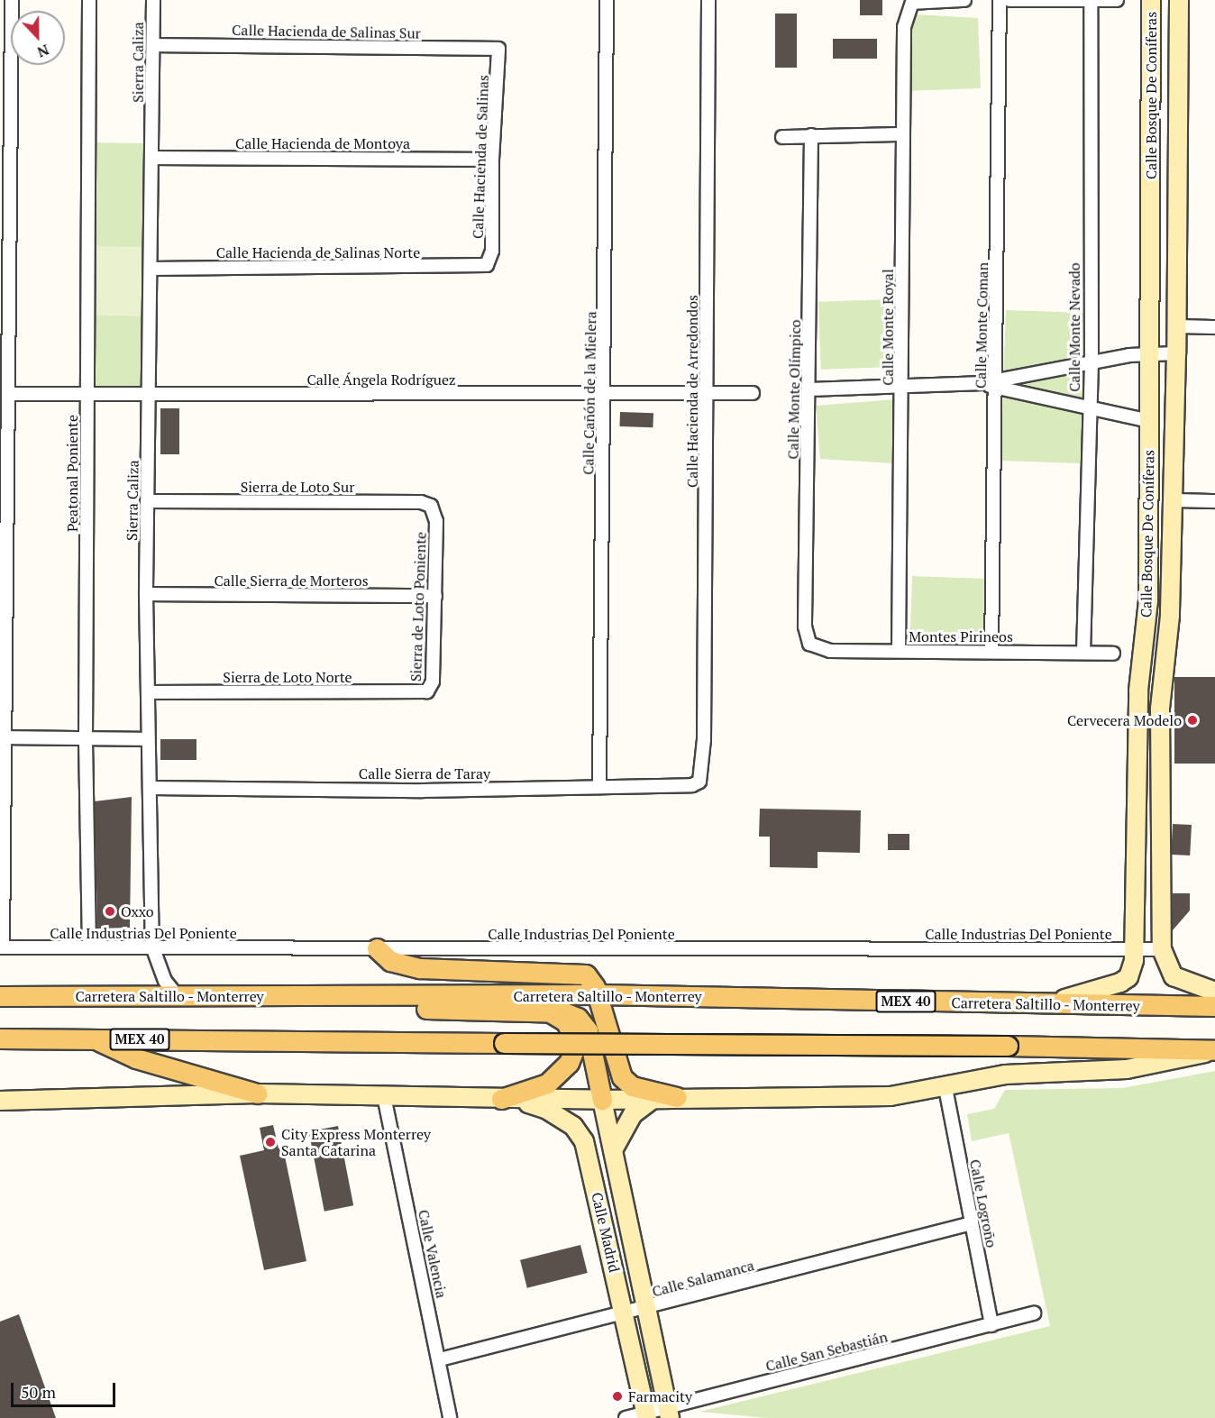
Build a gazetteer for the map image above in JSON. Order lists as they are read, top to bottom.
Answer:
{
  "streets": {
    "main road": ["Carretera Saltillo - Monterrey", "MEX 40"],
    "street": [
      "Calle Hacienda de Salinas Sur",
      "Sierra Caliza",
      "Calle Bosque De Coníferas",
      "Calle Hacienda de Montoya",
      "Calle Hacienda de Salinas",
      "Calle Hacienda de Salinas Norte",
      "Calle Monte Coman",
      "Calle Monte Royal",
      "Calle Monte Nevado",
      "Calle Ángela Rodríguez",
      "Calle Monte Olímpico",
      "Calle Hacienda de Arredondos",
      "Calle Cañón de la Mielera",
      "Peatonal Poniente",
      "Sierra de Loto Sur",
      "Calle Sierra de Morteros",
      "Sierra de Loto Poniente",
      "Montes Pirineos",
      "Sierra de Loto Norte",
      "Calle Sierra de Taray",
      "Calle Industrias Del Poniente",
      "Calle Logroño",
      "Calle Madrid",
      "Calle Valencia",
      "Calle Salamanca",
      "Calle San Sebastián"
    ]
  },
  "crossings": [
    ["Calle Hacienda de Salinas Sur", "Sierra Caliza"],
    ["Calle Hacienda de Salinas Sur", "Calle Hacienda de Salinas"],
    ["Sierra Caliza", "Calle Hacienda de Montoya"],
    ["Sierra Caliza", "Calle Hacienda de Salinas Norte"],
    ["Sierra Caliza", "Calle Ángela Rodríguez"],
    ["Sierra Caliza", "Sierra de Loto Sur"],
    ["Sierra Caliza", "Calle Sierra de Morteros"],
    ["Sierra Caliza", "Sierra de Loto Norte"],
    ["Sierra Caliza", "Calle Sierra de Taray"],
    ["Sierra Caliza", "Calle Industrias Del Poniente"],
    ["Sierra Caliza", "Carretera Saltillo - Monterrey"],
    ["Calle Bosque De Coníferas", "Calle Industrias Del Poniente"],
    ["Calle Bosque De Coníferas", "Carretera Saltillo - Monterrey"],
    ["Calle Hacienda de Montoya", "Calle Hacienda de Salinas"],
    ["Calle Hacienda de Salinas", "Calle Hacienda de Salinas Norte"],
    ["Calle Monte Coman", "Montes Pirineos"],
    ["Calle Monte Royal", "Montes Pirineos"],
    ["Calle Monte Nevado", "Montes Pirineos"],
    ["Calle Ángela Rodríguez", "Calle Hacienda de Arredondos"],
    ["Calle Ángela Rodríguez", "Calle Cañón de la Mielera"],
    ["Calle Ángela Rodríguez", "Peatonal Poniente"],
    ["Calle Monte Olímpico", "Montes Pirineos"],
    ["Calle Hacienda de Arredondos", "Calle Sierra de Taray"],
    ["Calle Cañón de la Mielera", "Calle Sierra de Taray"],
    ["Peatonal Poniente", "Calle Industrias Del Poniente"],
    ["Sierra de Loto Sur", "Sierra de Loto Poniente"],
    ["Calle Sierra de Morteros", "Sierra de Loto Poniente"],
    ["Sierra de Loto Poniente", "Sierra de Loto Norte"],
    ["Calle Logroño", "Calle Salamanca"],
    ["Calle Logroño", "Calle San Sebastián"],
    ["Calle Madrid", "Calle Salamanca"],
    ["Calle Madrid", "Calle San Sebastián"],
    ["Calle Valencia", "Calle Salamanca"]
  ],
  "places": [
    "Cervecera Modelo",
    "Oxxo",
    "City Express Monterrey Santa Catarina",
    "Farmacity"
  ],
  "scale_bar": "50 m",
  "north": "bottom"
}
